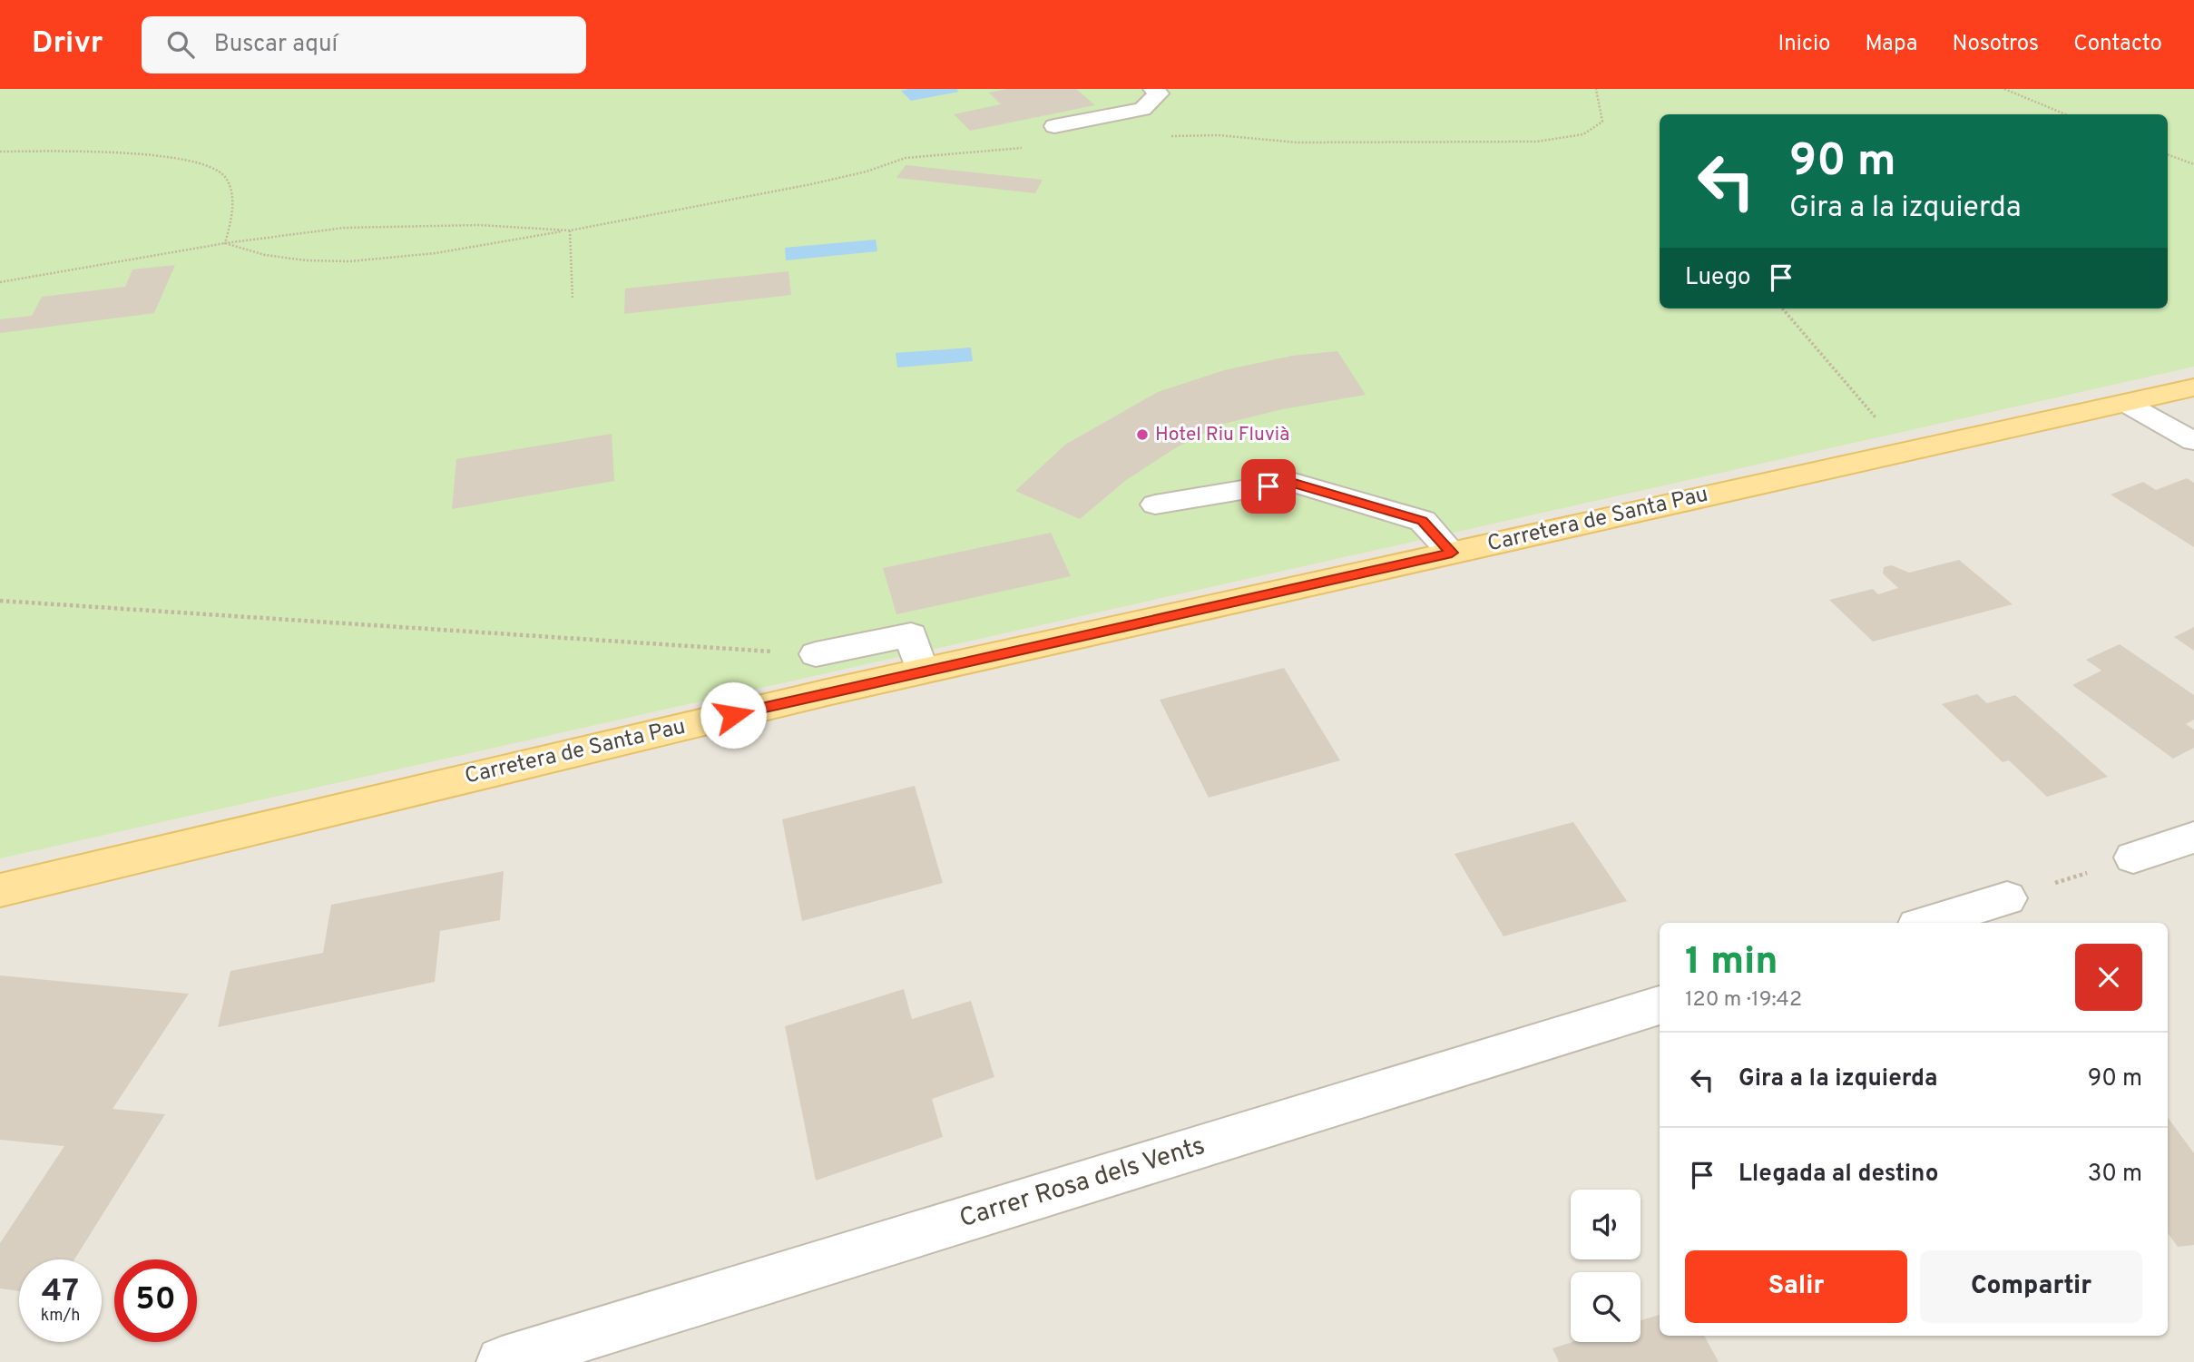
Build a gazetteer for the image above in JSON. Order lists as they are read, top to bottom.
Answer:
{
  "streets": {
    "main road": ["Carretera de Santa Pau"],
    "street": ["Carrer Rosa dels Vents"]
  },
  "places": ["Hotel Riu Fluvià"],
  "page": {
    "header": "Drivr",
    "search": "Buscar aquí",
    "nav": [
      "Inicio",
      "Mapa",
      "Nosotros",
      "Contacto"
    ],
    "turn": ["90 m", "Gira a la izquierda"],
    "then": "Luego",
    "heading": ["1 min", "120 m · 19:42"],
    "list": [
      {
        "name": "Gira a la izquierda",
        "value": "90 m"
      },
      {
        "name": "Llegada al destino",
        "value": "30 m"
      }
    ],
    "buttons": ["Salir", "Compartir"],
    "speed": "47 km/h",
    "limit": "50"
  }
}
